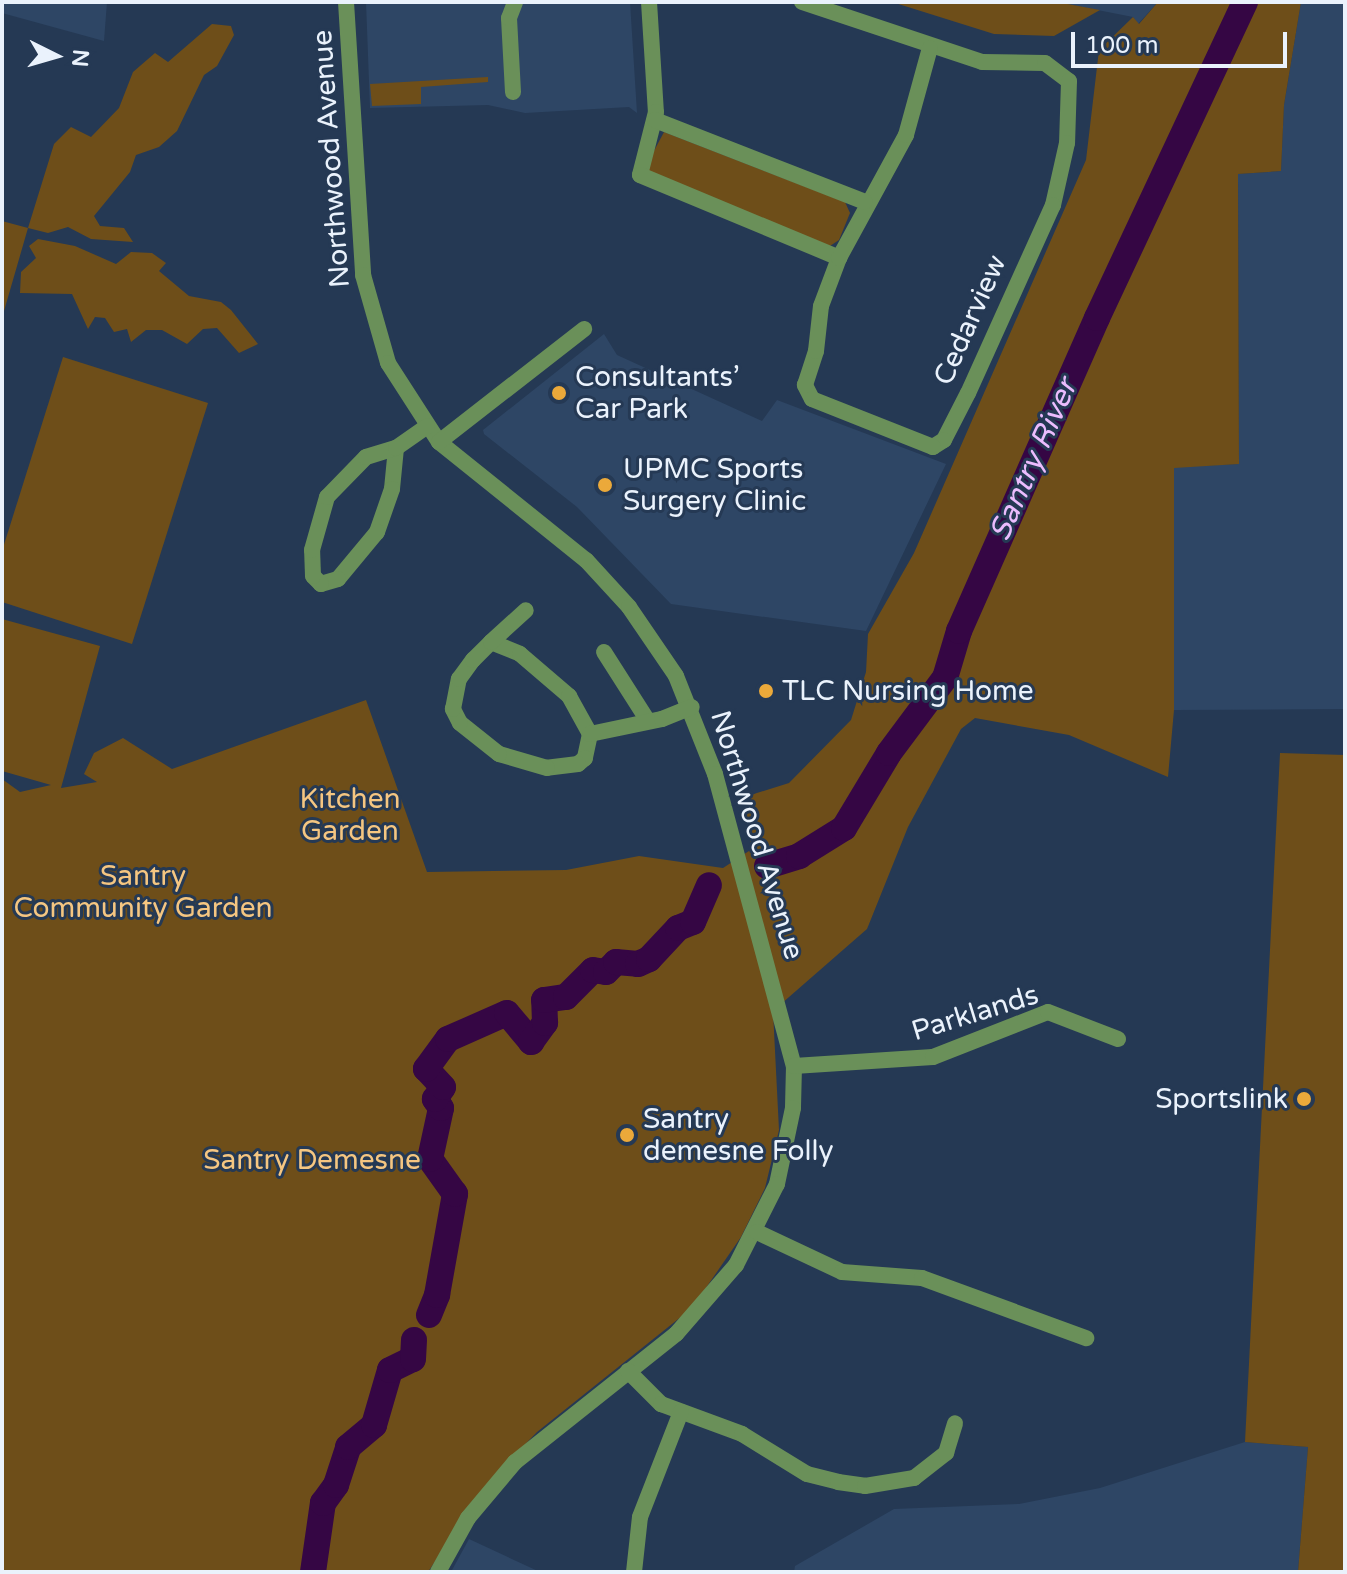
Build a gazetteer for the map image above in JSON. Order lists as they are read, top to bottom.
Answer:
{
  "streets": {
    "street": ["Northwood Avenue", "Cedarview", "Parklands"]
  },
  "crossings": [
    ["Northwood Avenue", "Parklands"]
  ],
  "water": ["Santry River"],
  "parks": ["Kitchen Garden", "Santry Community Garden", "Santry Demesne"],
  "places": [
    "Consultants’ Car Park",
    "UPMC Sports Surgery Clinic",
    "TLC Nursing Home",
    "Sportslink",
    "Santry demesne Folly"
  ],
  "scale_bar": "100 m",
  "north": "right"
}
